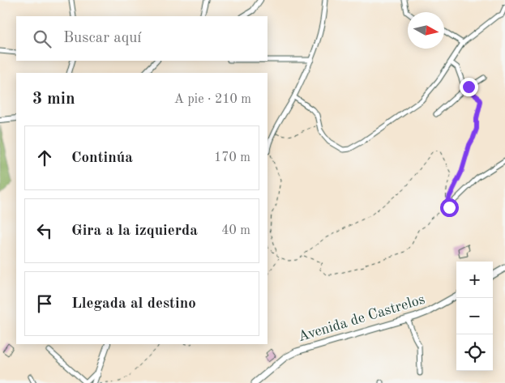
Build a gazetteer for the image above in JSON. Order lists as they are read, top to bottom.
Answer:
{
  "streets": {
    "main road": ["Avenida de Castrelos"]
  },
  "north": "right",
  "page": {
    "search": "Buscar aquí",
    "heading": ["3 min", "A pie · 210 m"],
    "list": [
      ["Continúa", "170 m"],
      ["Gira a la izquierda", "40 m"],
      "Llegada al destino"
    ],
    "map_buttons": ["+", "−"]
  }
}
